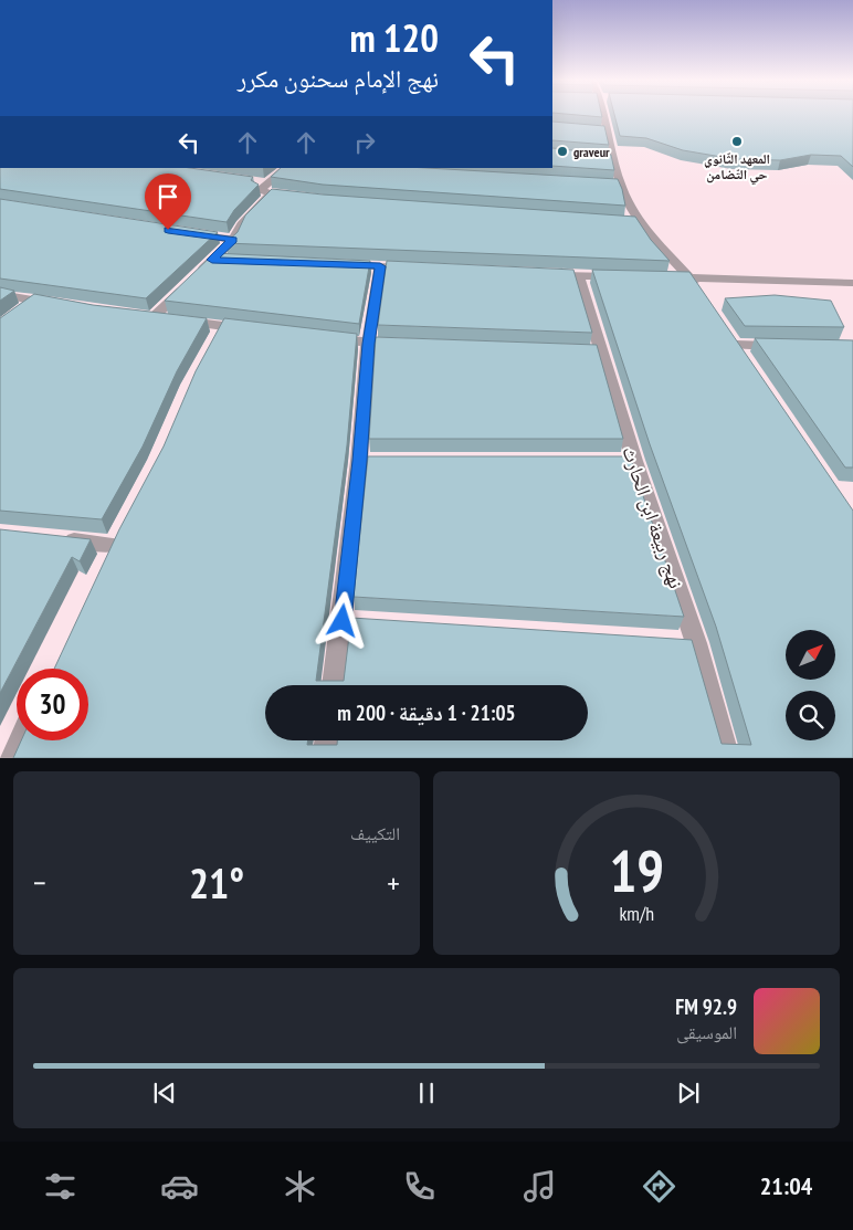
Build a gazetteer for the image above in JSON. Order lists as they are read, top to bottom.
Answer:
{
  "streets": {
    "street": ["نهج ربيعة ابن الحارث"]
  },
  "places": ["المعهد الثّانوي حي التّضامن", "graveur"],
  "north": "top right",
  "page": {
    "turn": ["120 m", "نهج الإمام سحنون مكرر"],
    "limit": "30",
    "trip": "21:05 · 1 دقيقة · 200 m",
    "tile": "التكييف",
    "heat": ["−", "21°", "+"],
    "song": ["92.9 FM", "الموسيقى"],
    "tabs": "21:04",
    "gauge": ["19", "km/h"]
  }
}
